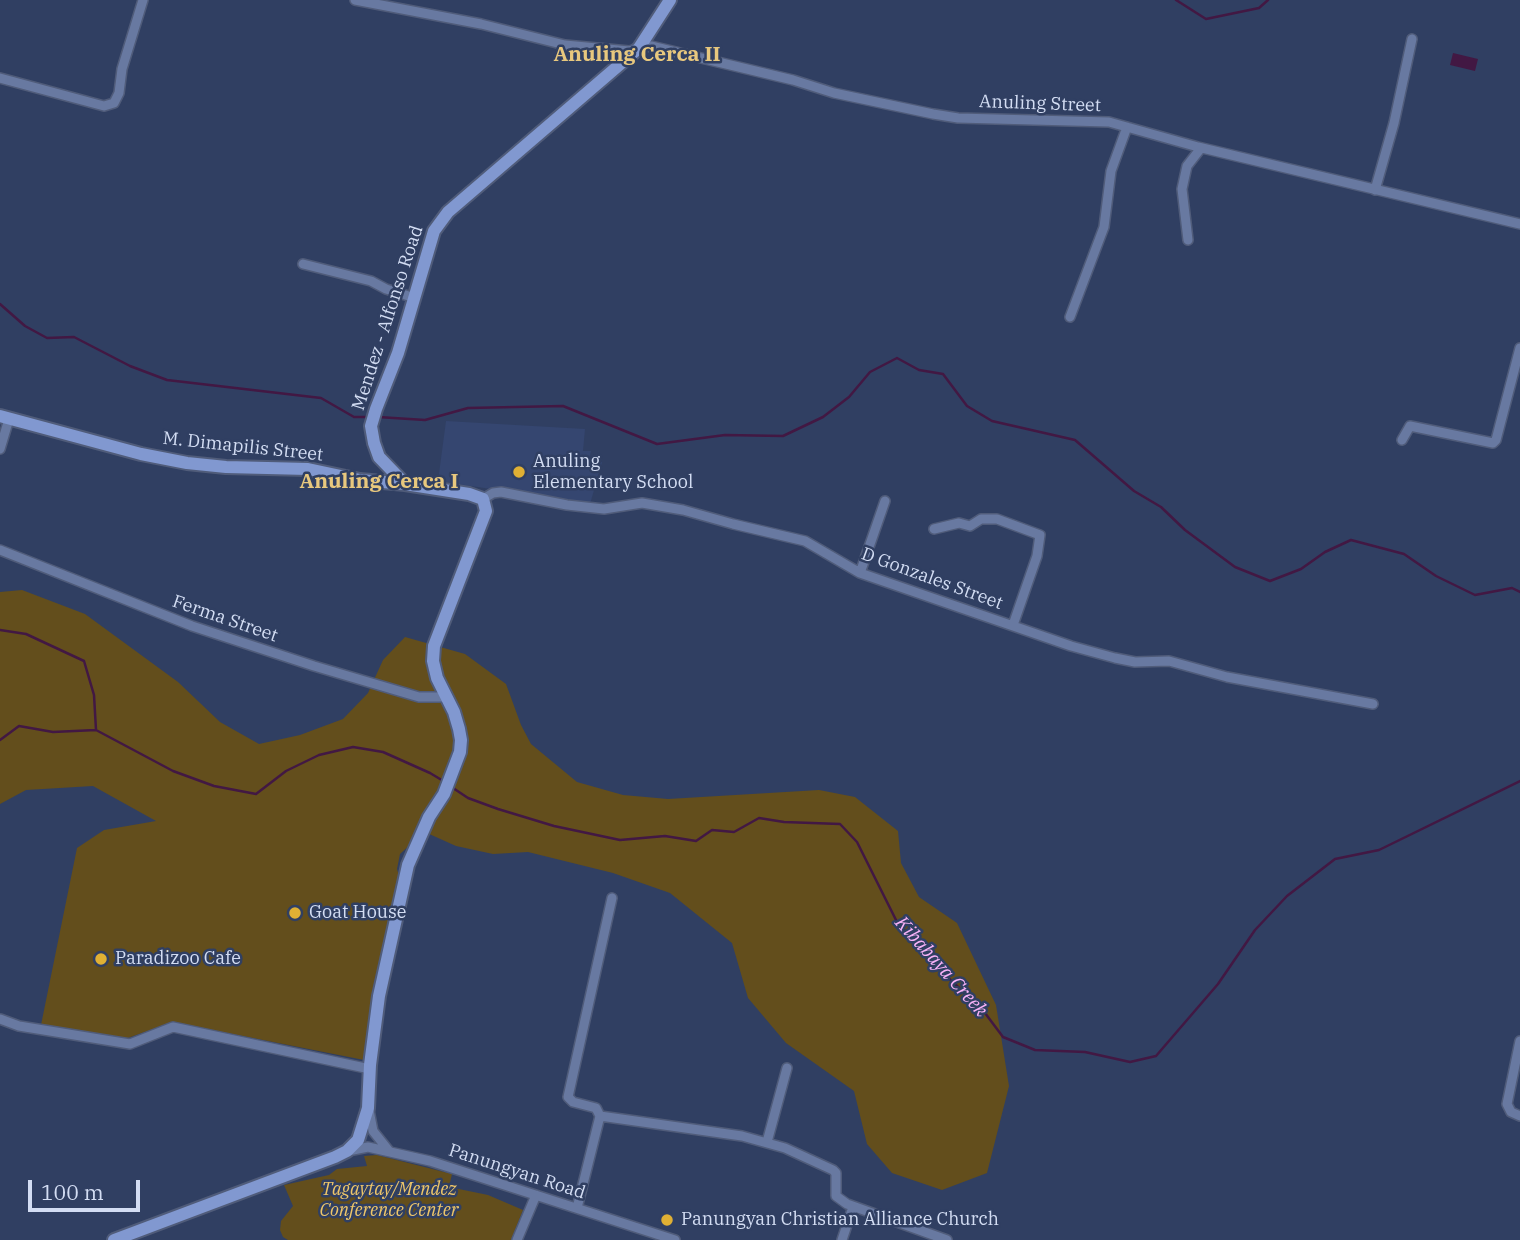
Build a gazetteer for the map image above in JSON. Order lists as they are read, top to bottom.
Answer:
{
  "streets": {
    "main road": ["Mendez - Alfonso Road", "M. Dimapilis Street"],
    "street": [
      "Anuling Street",
      "D Gonzales Street",
      "Ferma Street",
      "Panungyan Road"
    ]
  },
  "crossings": [
    ["Anuling Street", "Mendez - Alfonso Road"],
    ["Mendez - Alfonso Road", "M. Dimapilis Street"],
    ["M. Dimapilis Street", "D Gonzales Street"]
  ],
  "districts": ["Anuling Cerca II", "Anuling Cerca I"],
  "water": ["Kibabaya Creek"],
  "parks": ["Tagaytay/Mendez Conference Center"],
  "places": [
    "Anuling Elementary School",
    "Goat House",
    "Paradizoo Cafe",
    "Panungyan Christian Alliance Church"
  ],
  "scale_bar": "100 m"
}
